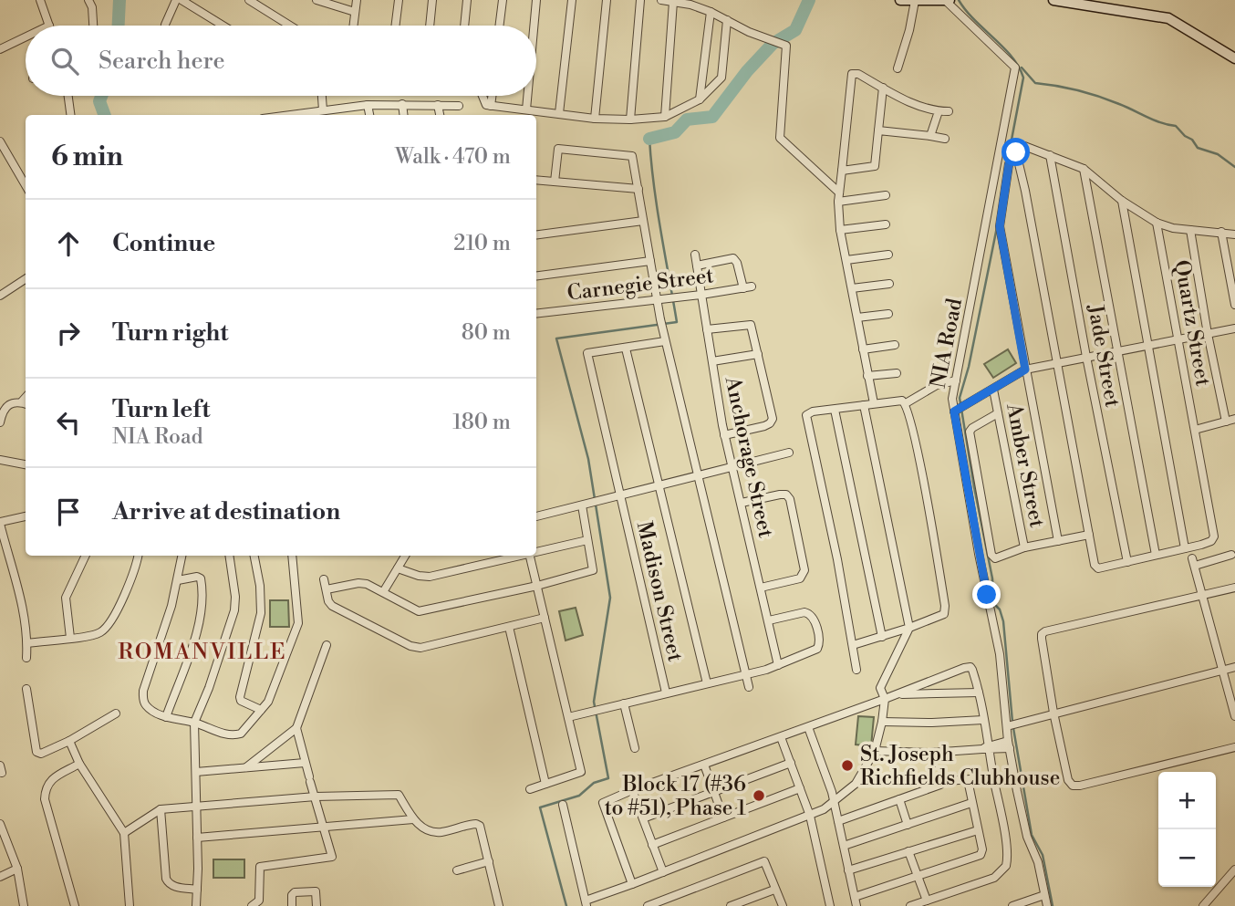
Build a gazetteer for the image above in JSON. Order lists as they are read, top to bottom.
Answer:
{
  "streets": {
    "street": [
      "Carnegie Street",
      "Quartz Street",
      "NIA Road",
      "Jade Street",
      "Anchorage Street",
      "Amber Street",
      "Madison Street"
    ]
  },
  "crossings": [
    ["Carnegie Street", "Anchorage Street"]
  ],
  "districts": ["ROMANVILLE"],
  "places": ["St. Joseph Richfields Clubhouse", "Block 17 (#36 to #51), Phase 1"],
  "page": {
    "search": "Search here",
    "heading": ["6 min", "Walk · 470 m"],
    "list": [
      ["Continue", "210 m"],
      ["Turn right", "80 m"],
      ["Turn left", "NIA Road", "180 m"],
      "Arrive at destination"
    ],
    "map_buttons": ["+", "−"]
  }
}
